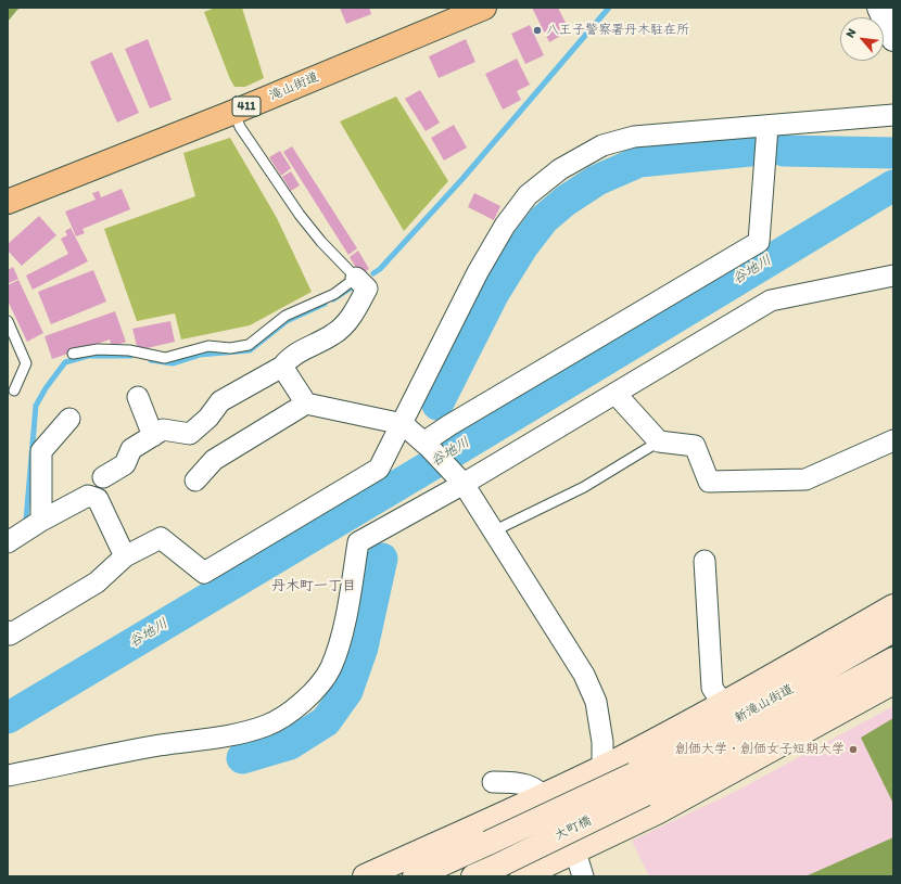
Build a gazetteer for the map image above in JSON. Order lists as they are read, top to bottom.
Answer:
{
  "streets": {
    "highway": ["滝山街道", "411"],
    "main road": ["新滝山街道", "大町橋"]
  },
  "crossings": [
    ["新滝山街道", "大町橋"]
  ],
  "districts": ["丹木町一丁目"],
  "water": ["谷地川"],
  "places": ["八王子警察署丹木駐在所", "創価大学・創価女子短期大学"],
  "north": "top left"
}
